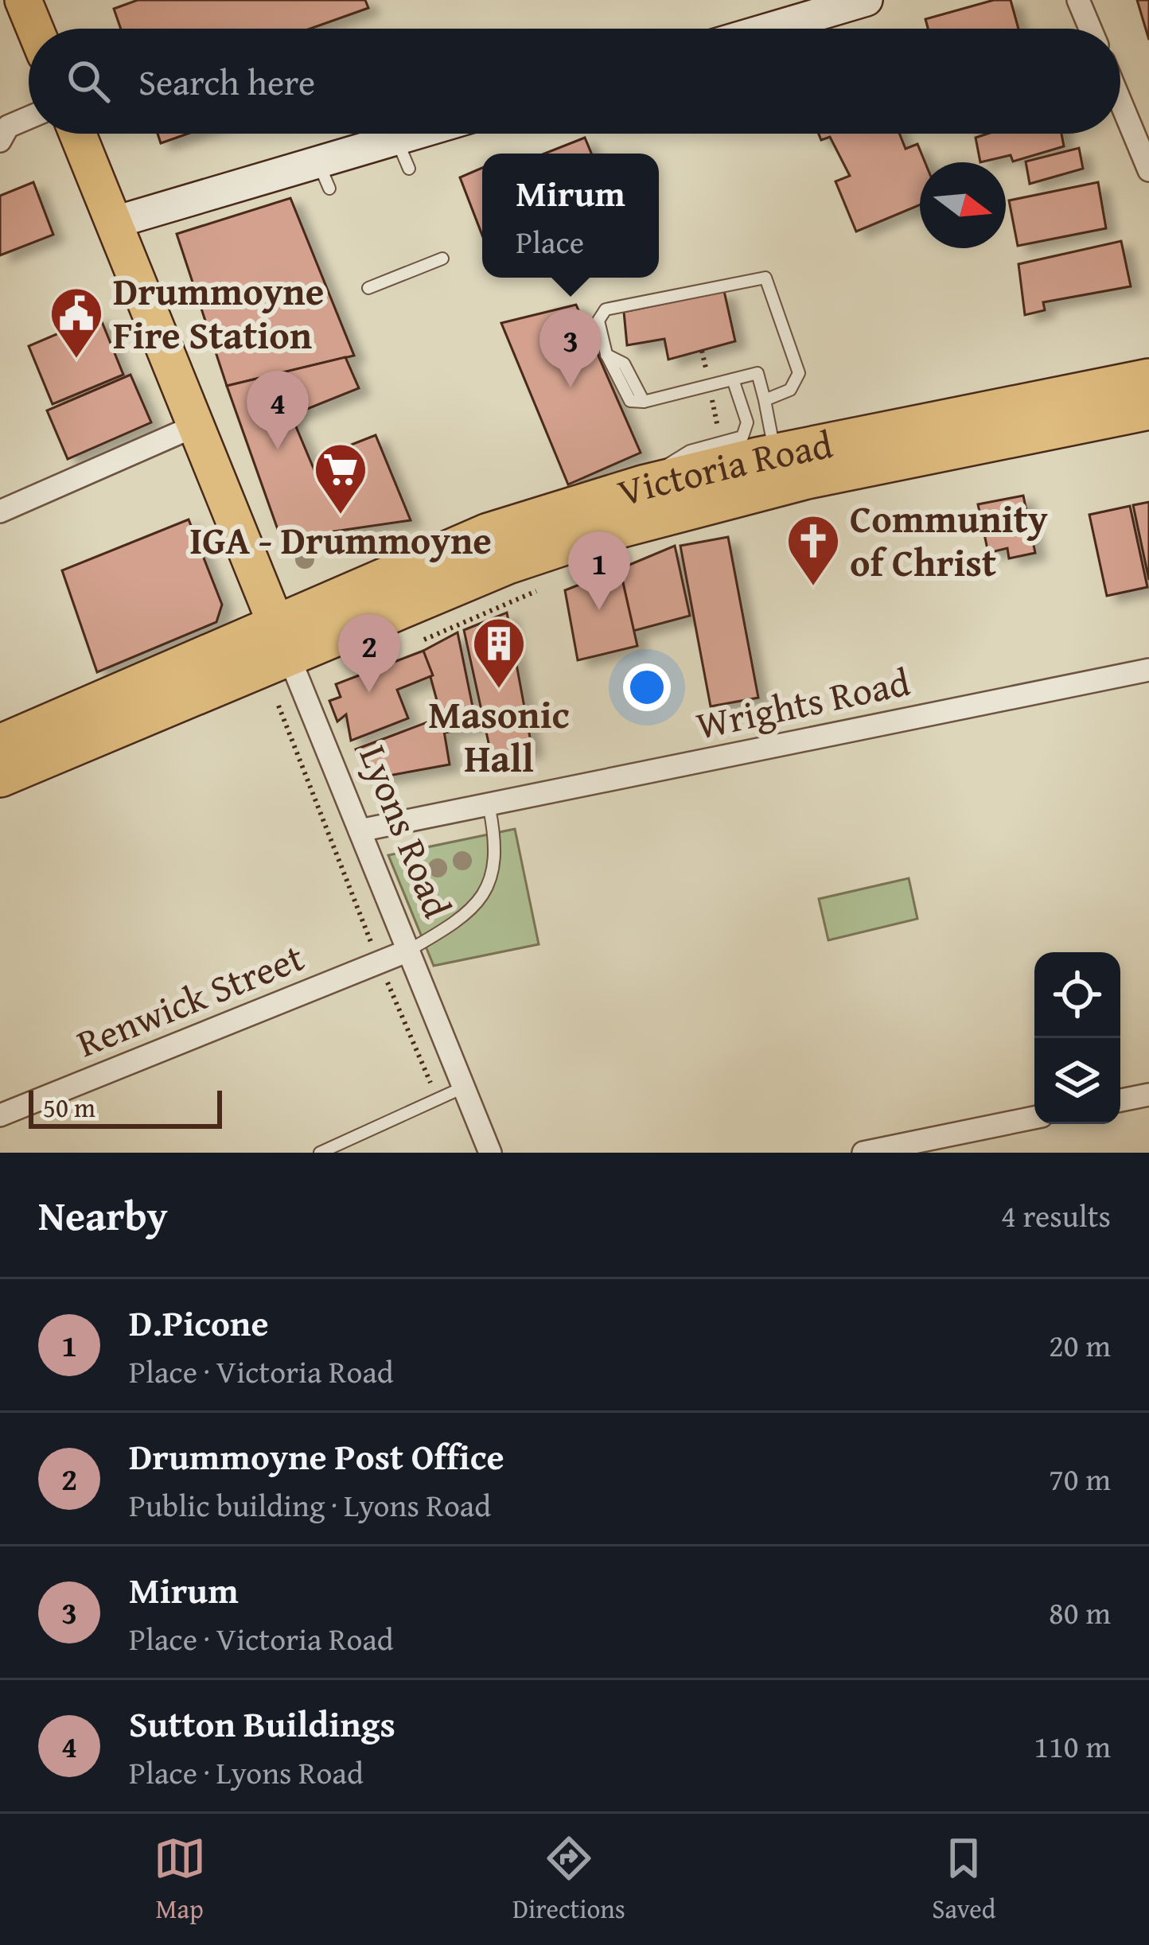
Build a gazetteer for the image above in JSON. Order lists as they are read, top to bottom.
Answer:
{
  "streets": {
    "highway": ["Victoria Road"],
    "main road": ["Lyons Road"],
    "street": ["Wrights Road", "Renwick Street"]
  },
  "crossings": [
    ["Victoria Road", "Lyons Road"],
    ["Wrights Road", "Lyons Road"],
    ["Lyons Road", "Renwick Street"]
  ],
  "places": {
    "public building": ["Drummoyne Fire Station"],
    "supermarket": ["IGA - Drummoyne"],
    "church": ["Community of Christ"],
    "building": ["Masonic Hall"]
  },
  "scale_bar": "50 m",
  "north": "right",
  "page": {
    "search": "Search here",
    "popup": ["Mirum", "Place"],
    "pins": [
      "3",
      "4",
      "1",
      "2"
    ],
    "scale": "50 m",
    "heading": ["Nearby", "4 results"],
    "list": [
      {
        "mark": "1",
        "name": "D.Picone",
        "note": "Place · Victoria Road",
        "value": "20 m"
      },
      {
        "mark": "2",
        "name": "Drummoyne Post Office",
        "note": "Public building · Lyons Road",
        "value": "70 m"
      },
      {
        "mark": "3",
        "name": "Mirum",
        "note": "Place · Victoria Road",
        "value": "80 m"
      },
      {
        "mark": "4",
        "name": "Sutton Buildings",
        "note": "Place · Lyons Road",
        "value": "110 m"
      }
    ],
    "nav": ["Map", "Directions", "Saved"]
  }
}
